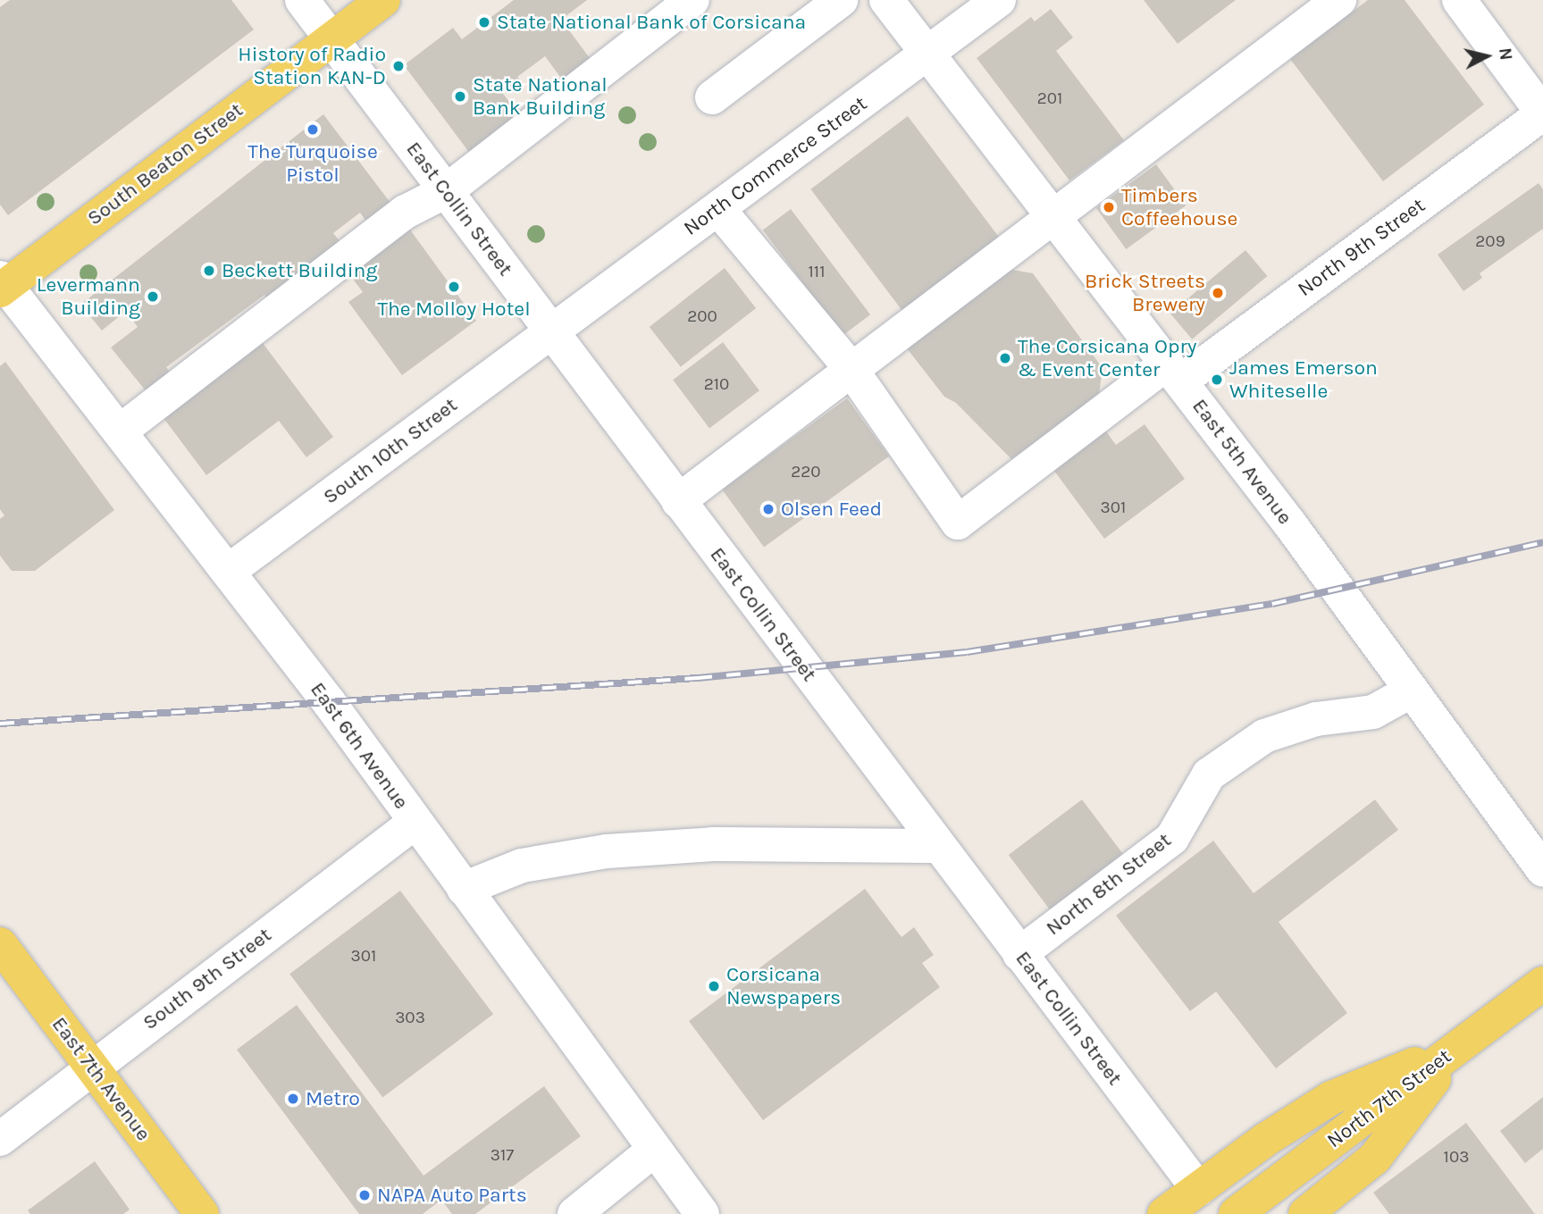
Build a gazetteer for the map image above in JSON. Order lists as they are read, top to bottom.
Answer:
{
  "streets": {
    "main road": ["South Beaton Street", "East 7th Avenue", "North 7th Street"],
    "street": [
      "North Commerce Street",
      "East Collin Street",
      "North 9th Street",
      "South 10th Street",
      "East 5th Avenue",
      "East 6th Avenue",
      "North 8th Street",
      "South 9th Street"
    ]
  },
  "crossings": [
    ["South Beaton Street", "East Collin Street"],
    ["South Beaton Street", "East 6th Avenue"],
    ["North Commerce Street", "East Collin Street"],
    ["North Commerce Street", "South 10th Street"],
    ["North Commerce Street", "East 5th Avenue"],
    ["East Collin Street", "South 10th Street"],
    ["East Collin Street", "North 8th Street"],
    ["North 9th Street", "East 5th Avenue"],
    ["South 10th Street", "East 6th Avenue"],
    ["East 5th Avenue", "North 8th Street"],
    ["East 6th Avenue", "South 9th Street"],
    ["South 9th Street", "East 7th Avenue"]
  ],
  "places": [
    "State National Bank of Corsicana",
    "History of Radio Station KAN-D",
    "State National Bank Building",
    "The Turquoise Pistol",
    "Timbers Coffeehouse",
    "Beckett Building",
    "The Molloy Hotel",
    "Brick Streets Brewery",
    "Levermann Building",
    "The Corsicana Opry & Event Center",
    "James Emerson Whiteselle",
    "Olsen Feed",
    "Corsicana Newspapers",
    "Metro",
    "NAPA Auto Parts"
  ],
  "house_numbers": [
    "201",
    "209",
    "111",
    "200",
    "210",
    "220",
    "301",
    "301",
    "303",
    "317",
    "103"
  ],
  "north": "right"
}
